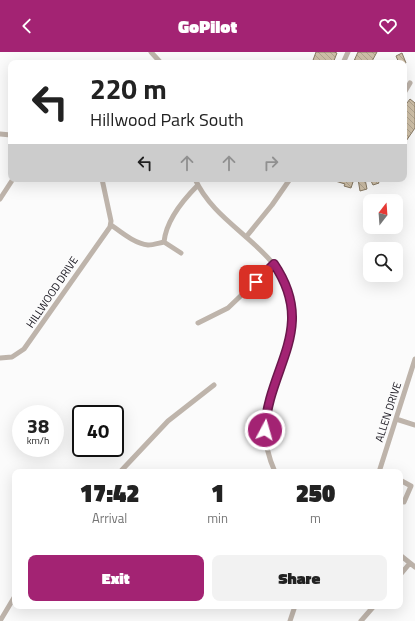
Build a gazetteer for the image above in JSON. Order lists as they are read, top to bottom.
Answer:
{
  "streets": {
    "street": ["HILLWOOD DRIVE", "ALLEN DRIVE"]
  },
  "north": "top",
  "page": {
    "header": "GoPilot",
    "turn": ["220 m", "Hillwood Park South"],
    "speed": "38 km/h",
    "limit": "40",
    "eta": [
      "17:42",
      "Arrival",
      "1",
      "min",
      "250",
      "m"
    ],
    "buttons": ["Exit", "Share"]
  }
}
